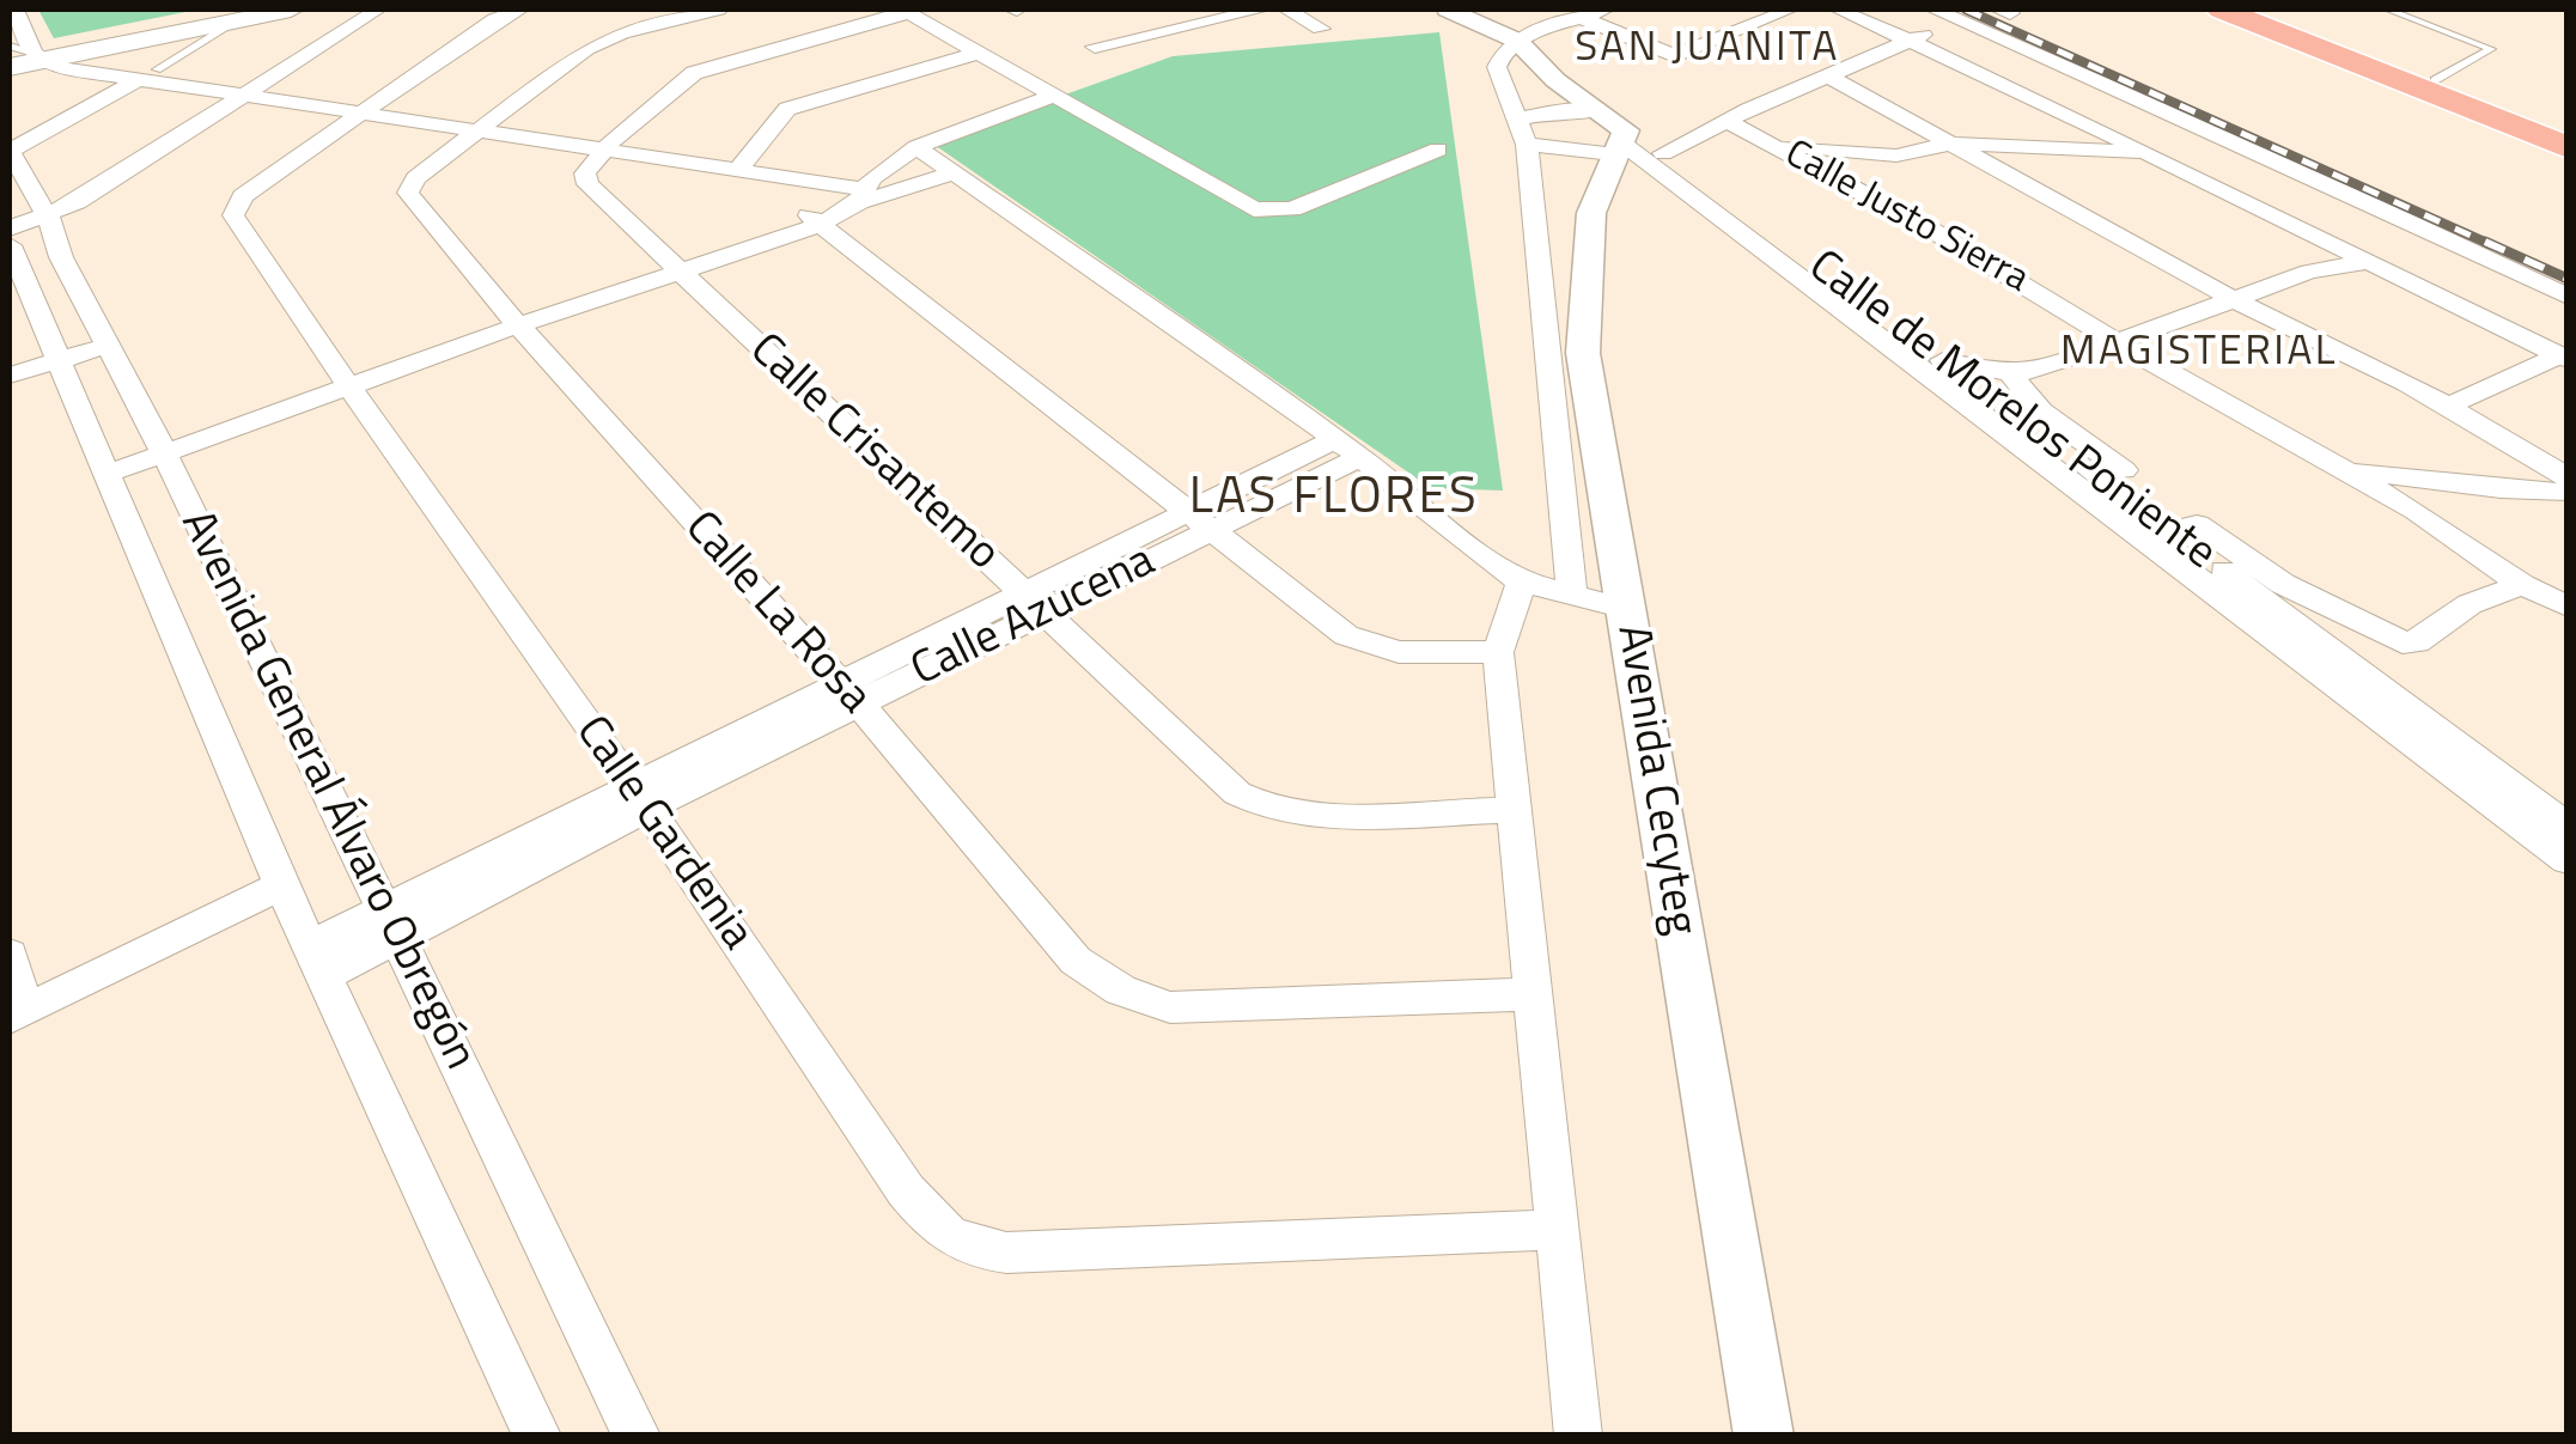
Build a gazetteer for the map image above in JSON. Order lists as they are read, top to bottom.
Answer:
{
  "streets": {
    "street": [
      "Calle Justo Sierra",
      "Calle de Morelos Poniente",
      "Calle Crisantemo",
      "Calle La Rosa",
      "Calle Azucena",
      "Avenida Cecyteg",
      "Avenida General Álvaro Obregón",
      "Calle Gardenia"
    ]
  },
  "crossings": [
    ["Calle de Morelos Poniente", "Avenida Cecyteg"],
    ["Calle Crisantemo", "Calle Azucena"],
    ["Calle La Rosa", "Calle Azucena"],
    ["Calle Azucena", "Avenida General Álvaro Obregón"],
    ["Calle Azucena", "Calle Gardenia"]
  ],
  "districts": ["SAN JUANITA", "MAGISTERIAL", "LAS FLORES"]
}
